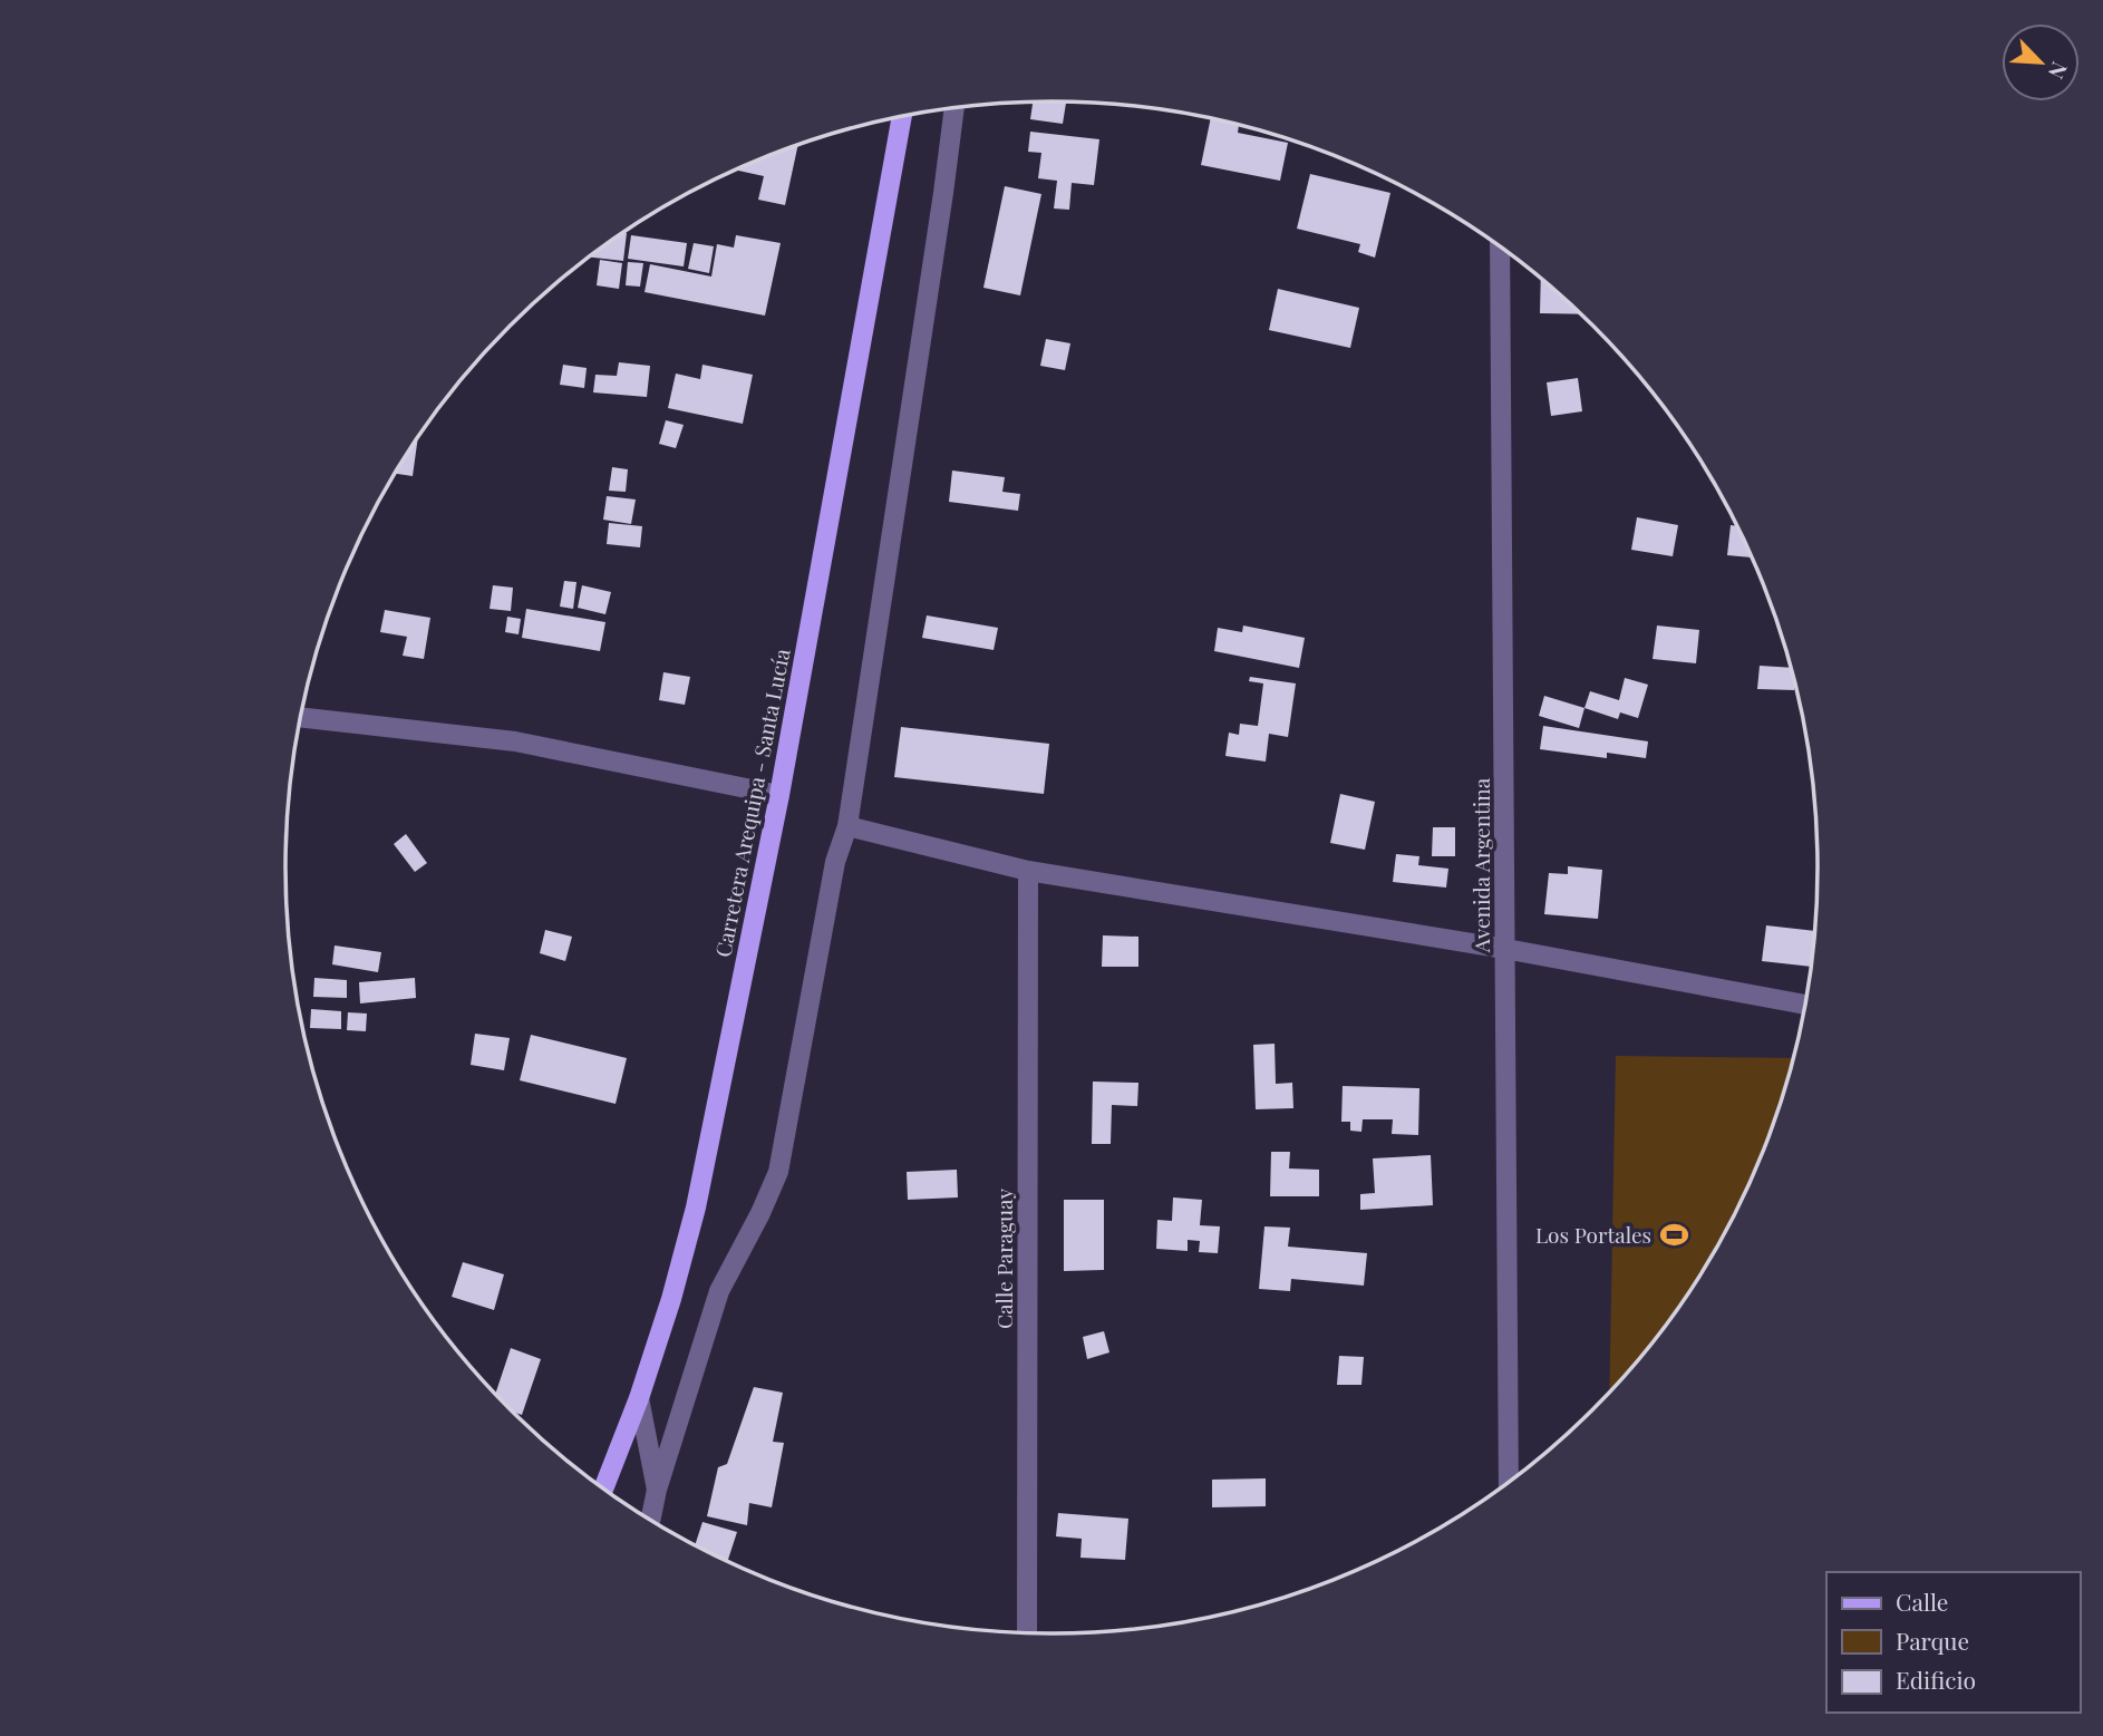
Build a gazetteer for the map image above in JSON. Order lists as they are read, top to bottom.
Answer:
{
  "streets": {
    "main road": ["Carretera Arequipa - Santa Lucía"],
    "street": ["Avenida Argentina", "Calle Paraguay"]
  },
  "places": {
    "sports": ["Los Portales"]
  },
  "legend": ["Calle", "Parque", "Edificio"],
  "north": "bottom right"
}
